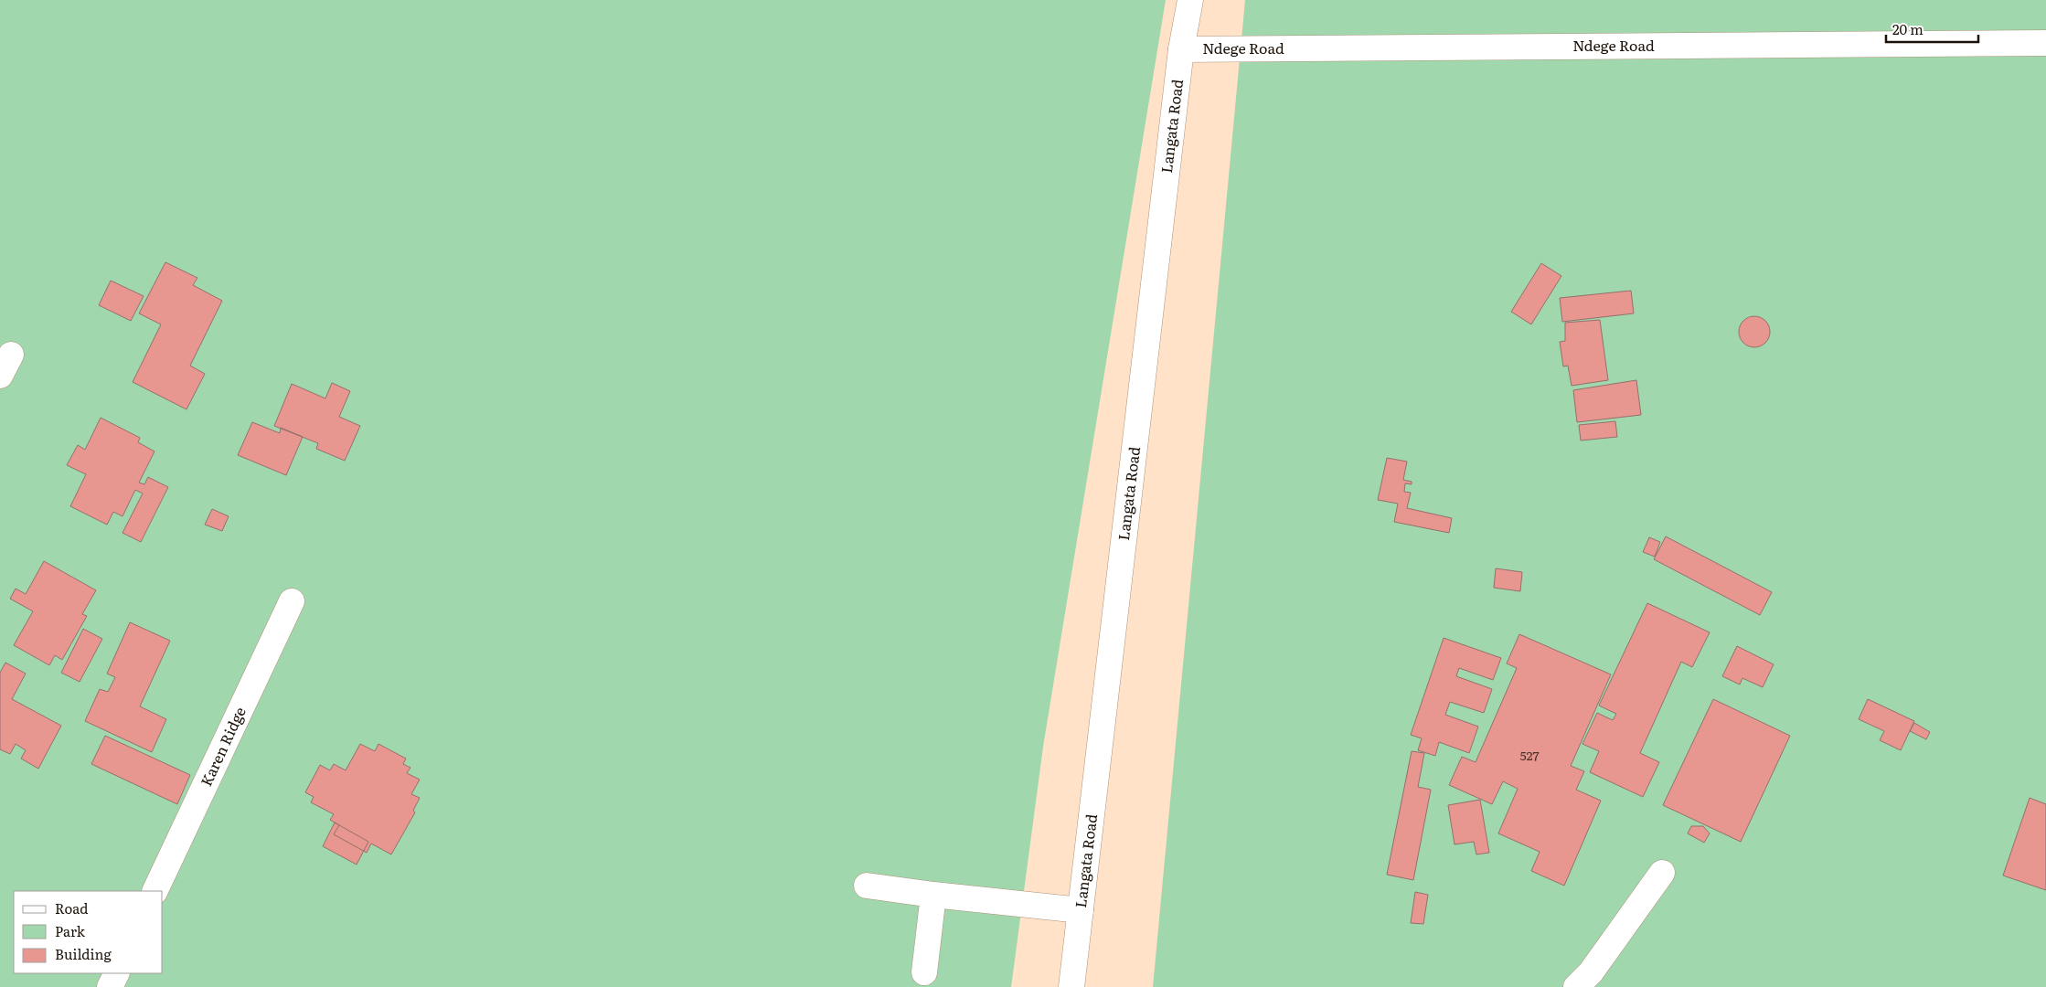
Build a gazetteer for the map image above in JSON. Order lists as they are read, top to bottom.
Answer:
{
  "streets": {
    "street": ["Ndege Road", "Langata Road", "Karen Ridge"]
  },
  "crossings": [
    ["Ndege Road", "Langata Road"]
  ],
  "house_numbers": ["527"],
  "legend": ["Road", "Park", "Building"],
  "scale_bar": "20 m"
}
